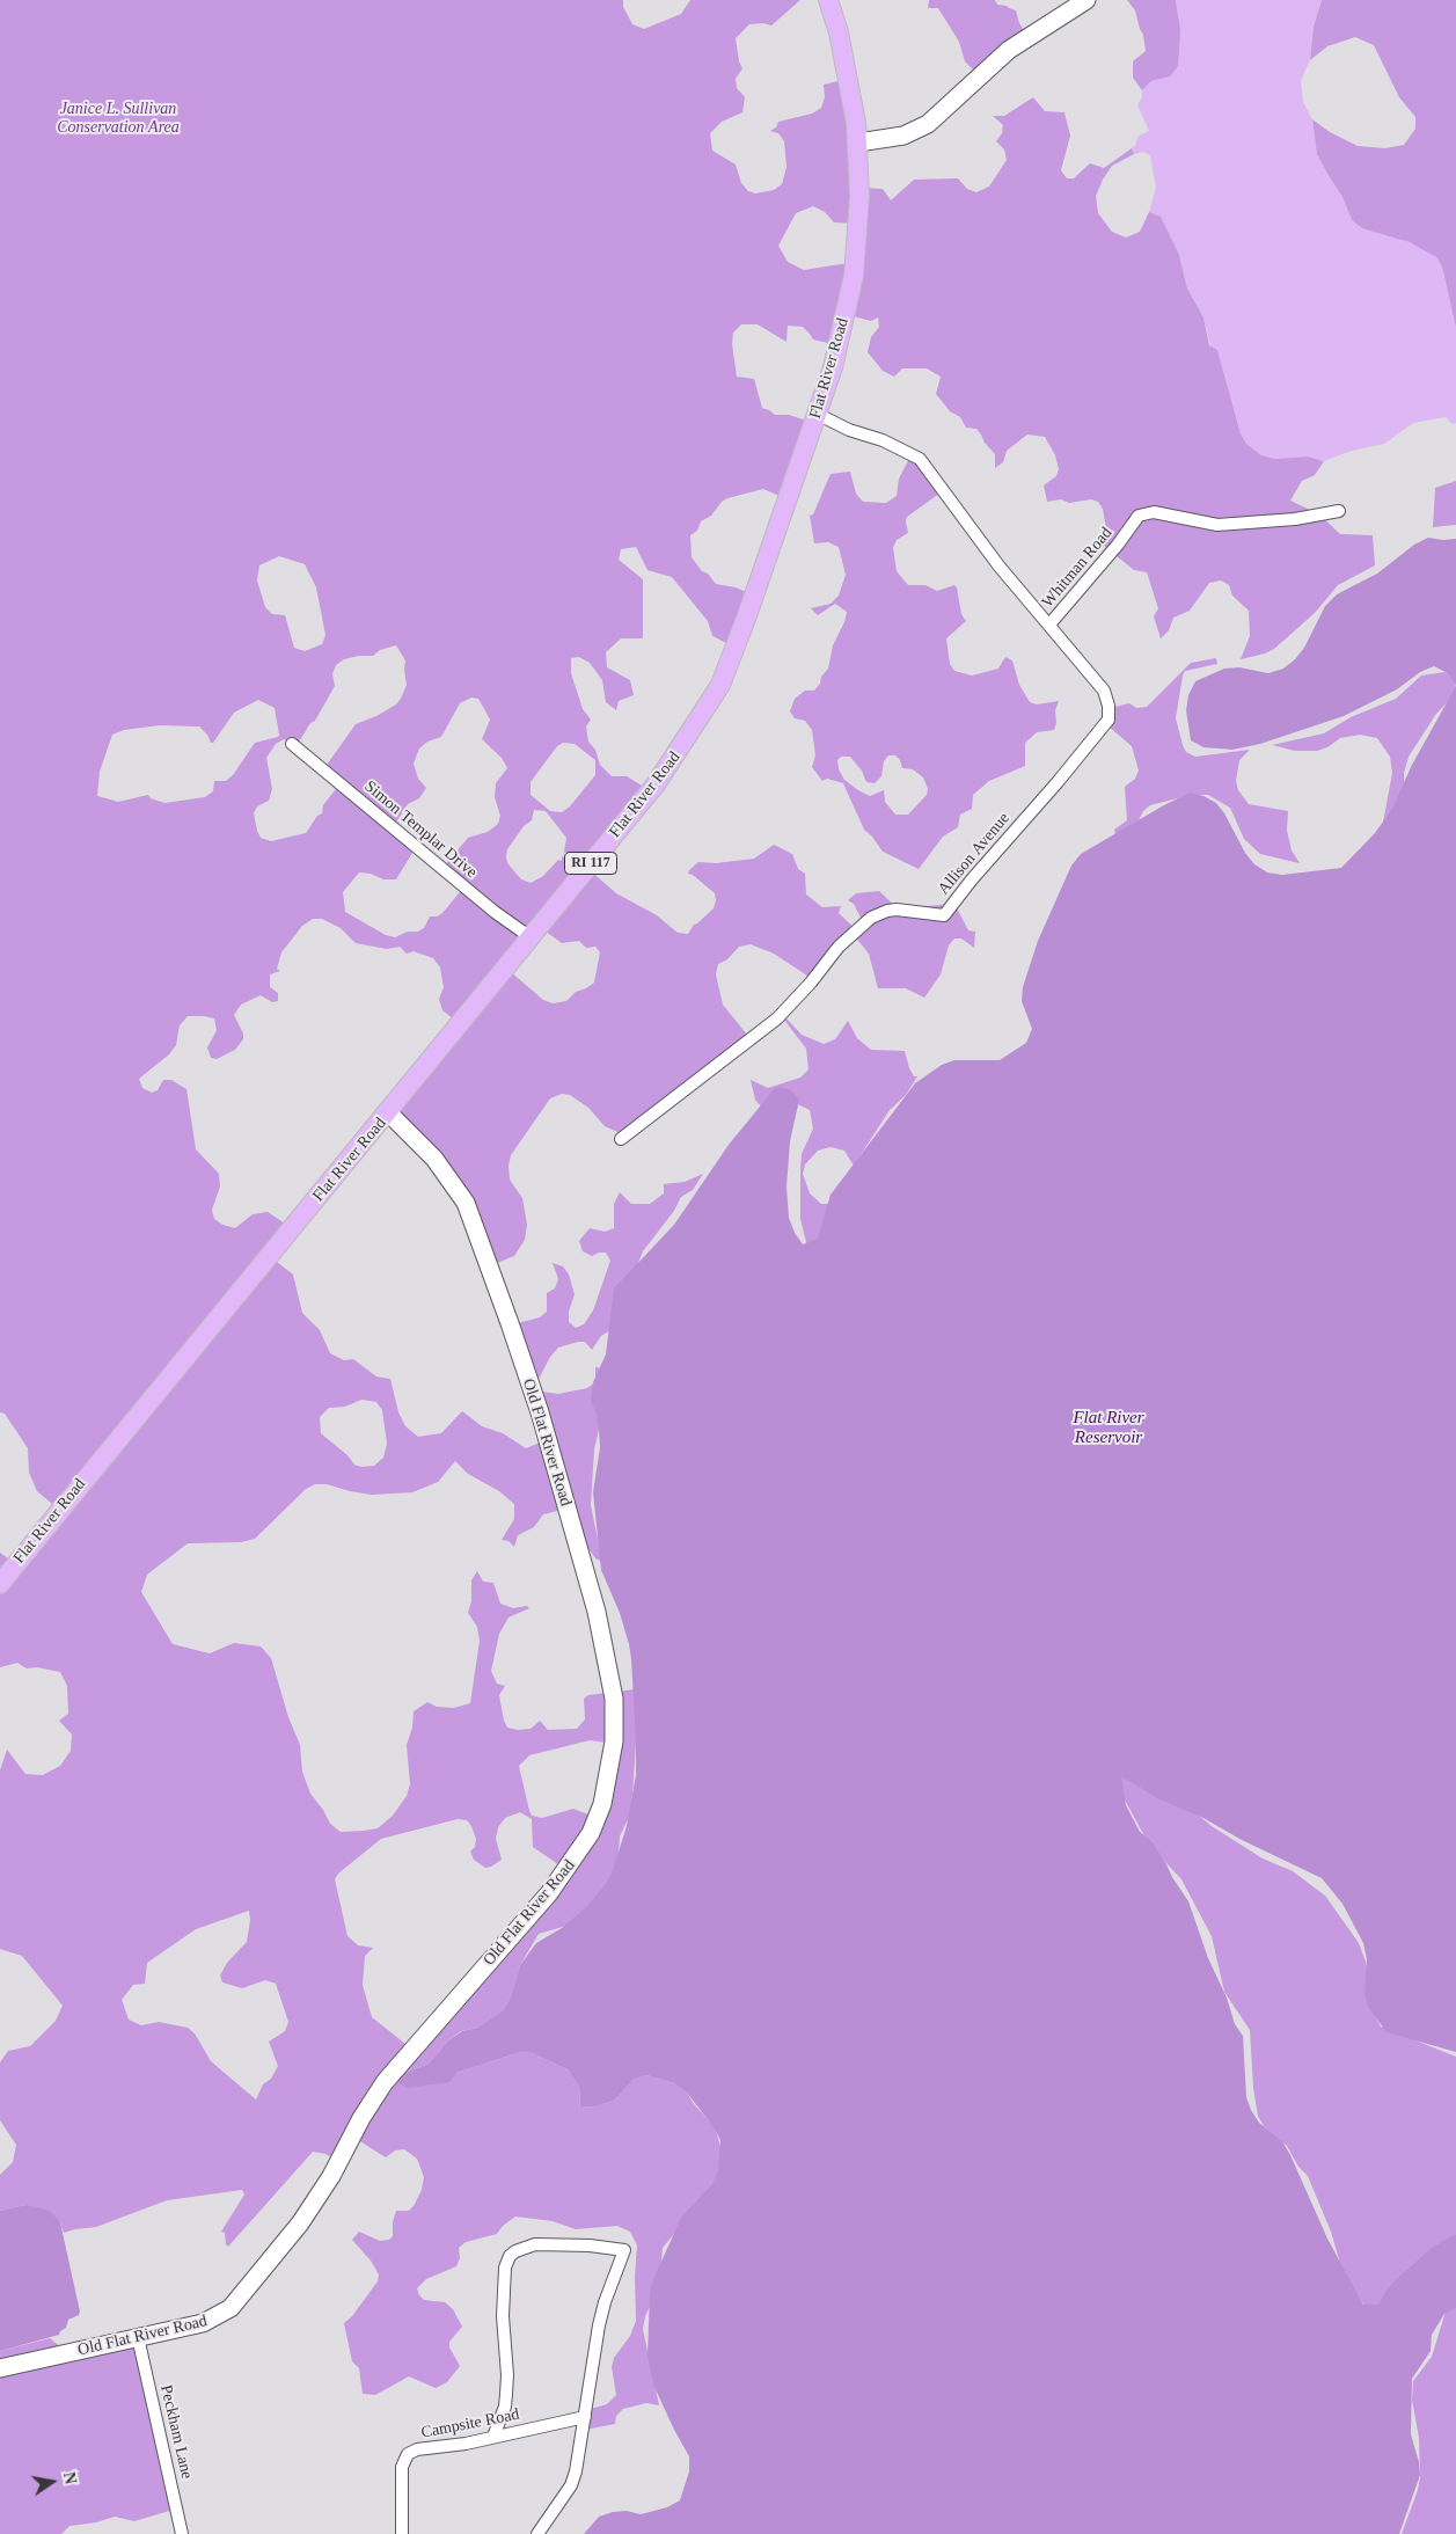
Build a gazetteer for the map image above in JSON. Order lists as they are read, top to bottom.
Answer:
{
  "streets": {
    "main road": ["Flat River Road", "RI 117"],
    "street": [
      "Whitman Road",
      "Simon Templar Drive",
      "Allison Avenue",
      "Old Flat River Road",
      "Campsite Road",
      "Peckham Lane"
    ]
  },
  "crossings": [
    ["Flat River Road", "Whitman Road"],
    ["Flat River Road", "Simon Templar Drive"],
    ["Flat River Road", "Old Flat River Road"],
    ["Whitman Road", "Allison Avenue"],
    ["Old Flat River Road", "Peckham Lane"]
  ],
  "water": ["Flat River Reservoir"],
  "parks": ["Janice L. Sullivan Conservation Area"],
  "north": "right"
}
